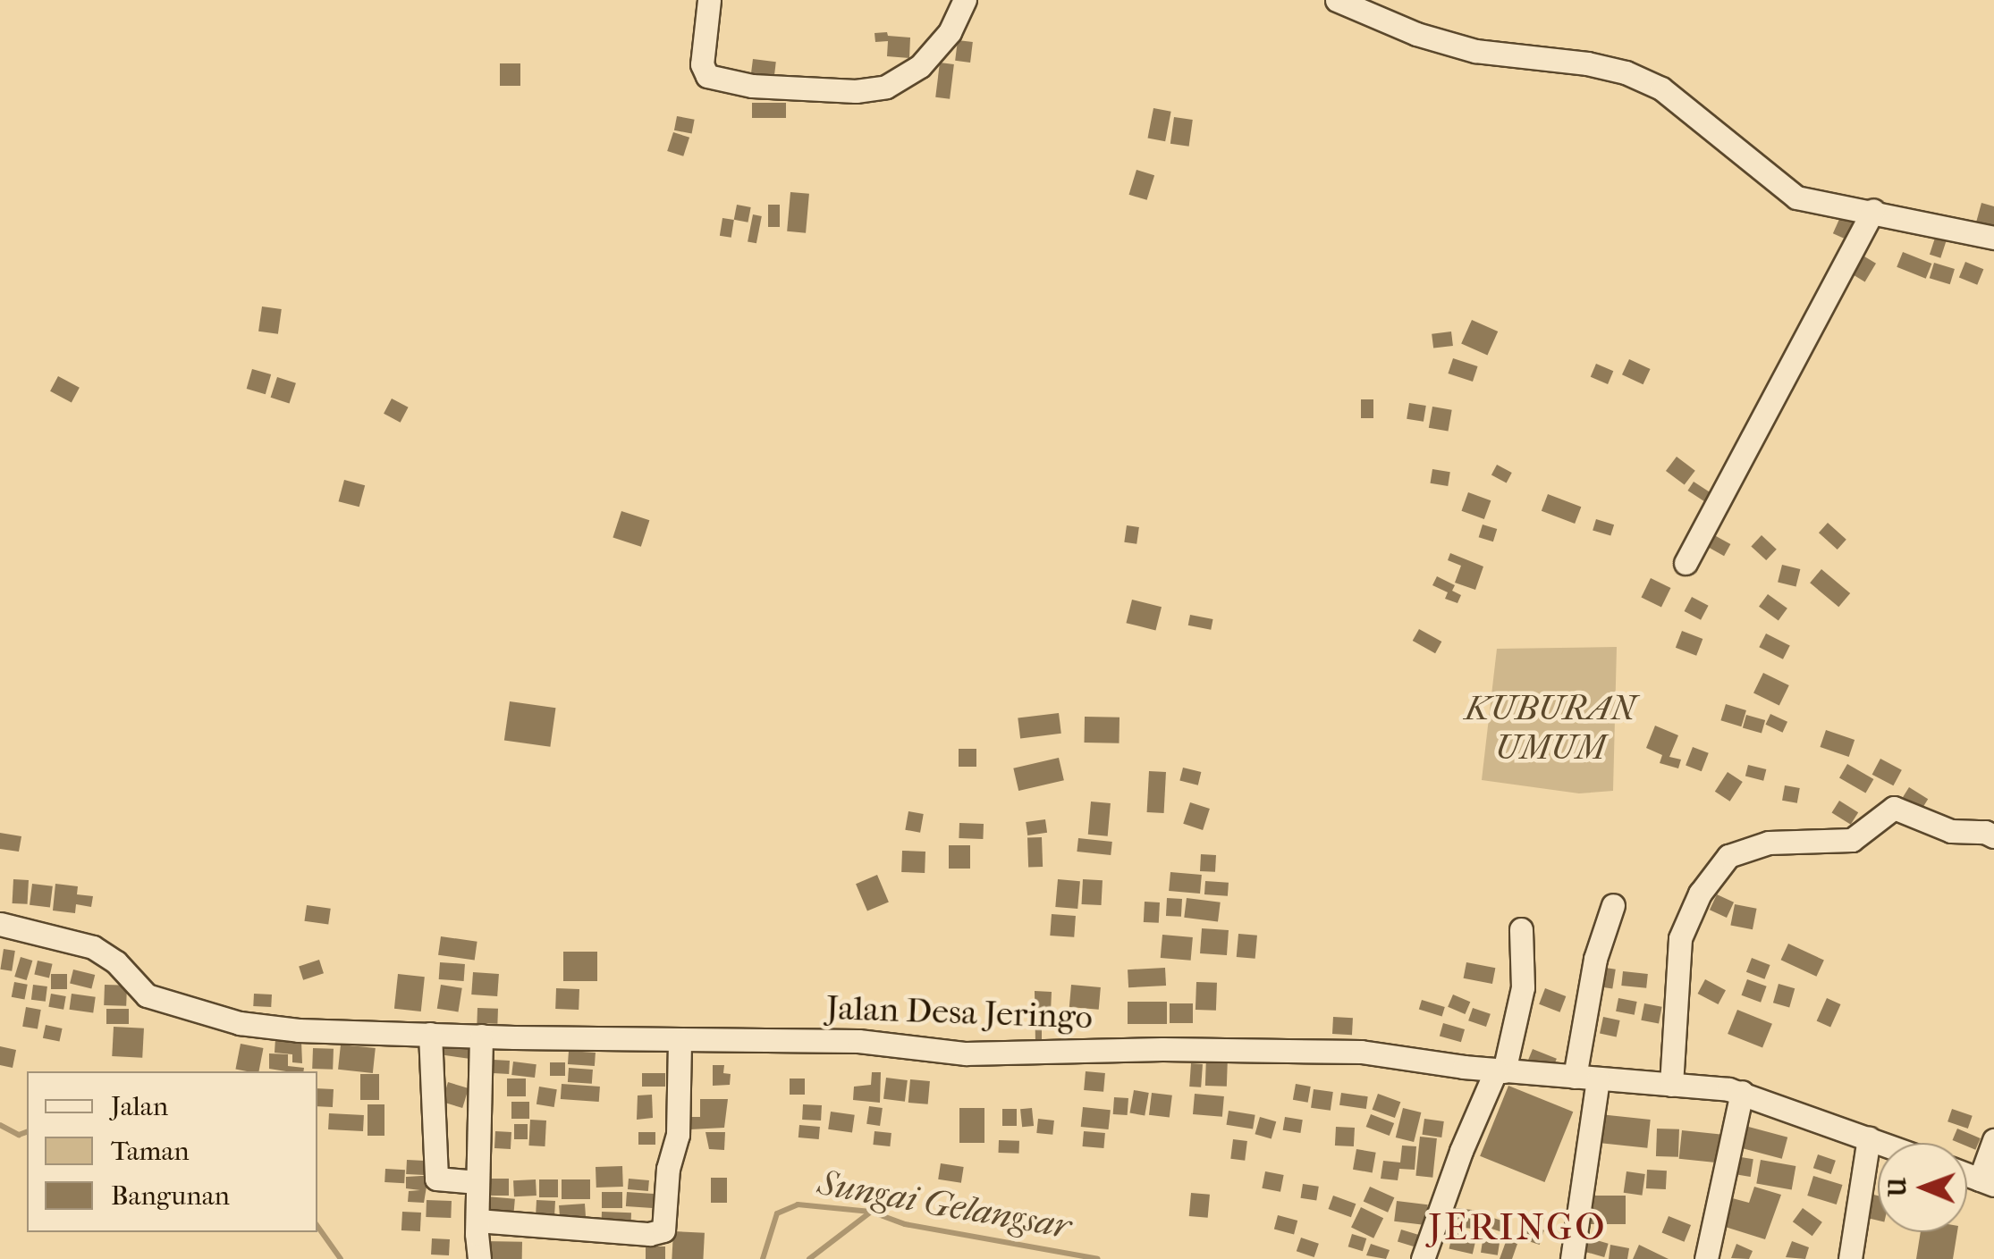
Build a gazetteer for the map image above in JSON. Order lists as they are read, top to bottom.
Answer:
{
  "streets": {
    "street": ["Jalan Desa Jeringo"]
  },
  "districts": ["JERINGO"],
  "water": ["Sungai Gelangsar"],
  "parks": ["KUBURAN UMUM"],
  "legend": ["Jalan", "Taman", "Bangunan"],
  "north": "left"
}
